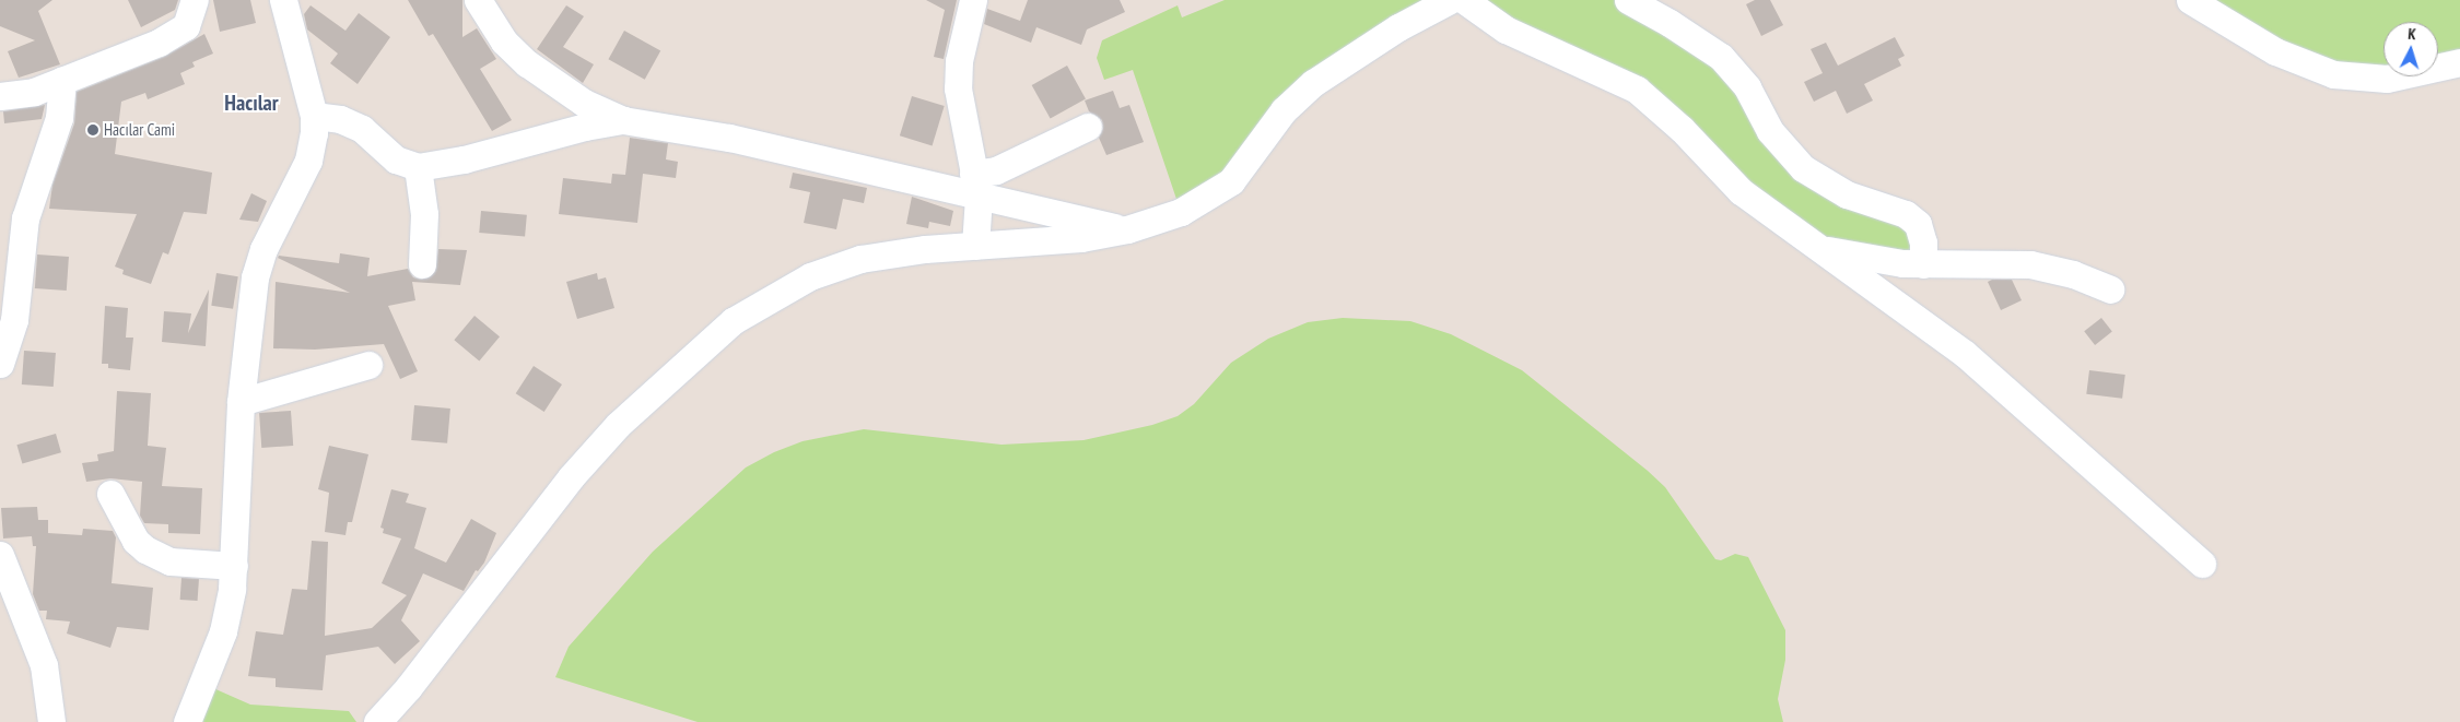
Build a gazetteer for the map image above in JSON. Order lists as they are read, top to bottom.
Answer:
{
  "districts": ["Hacılar"],
  "places": ["Hacılar Cami"],
  "north": "top"
}
